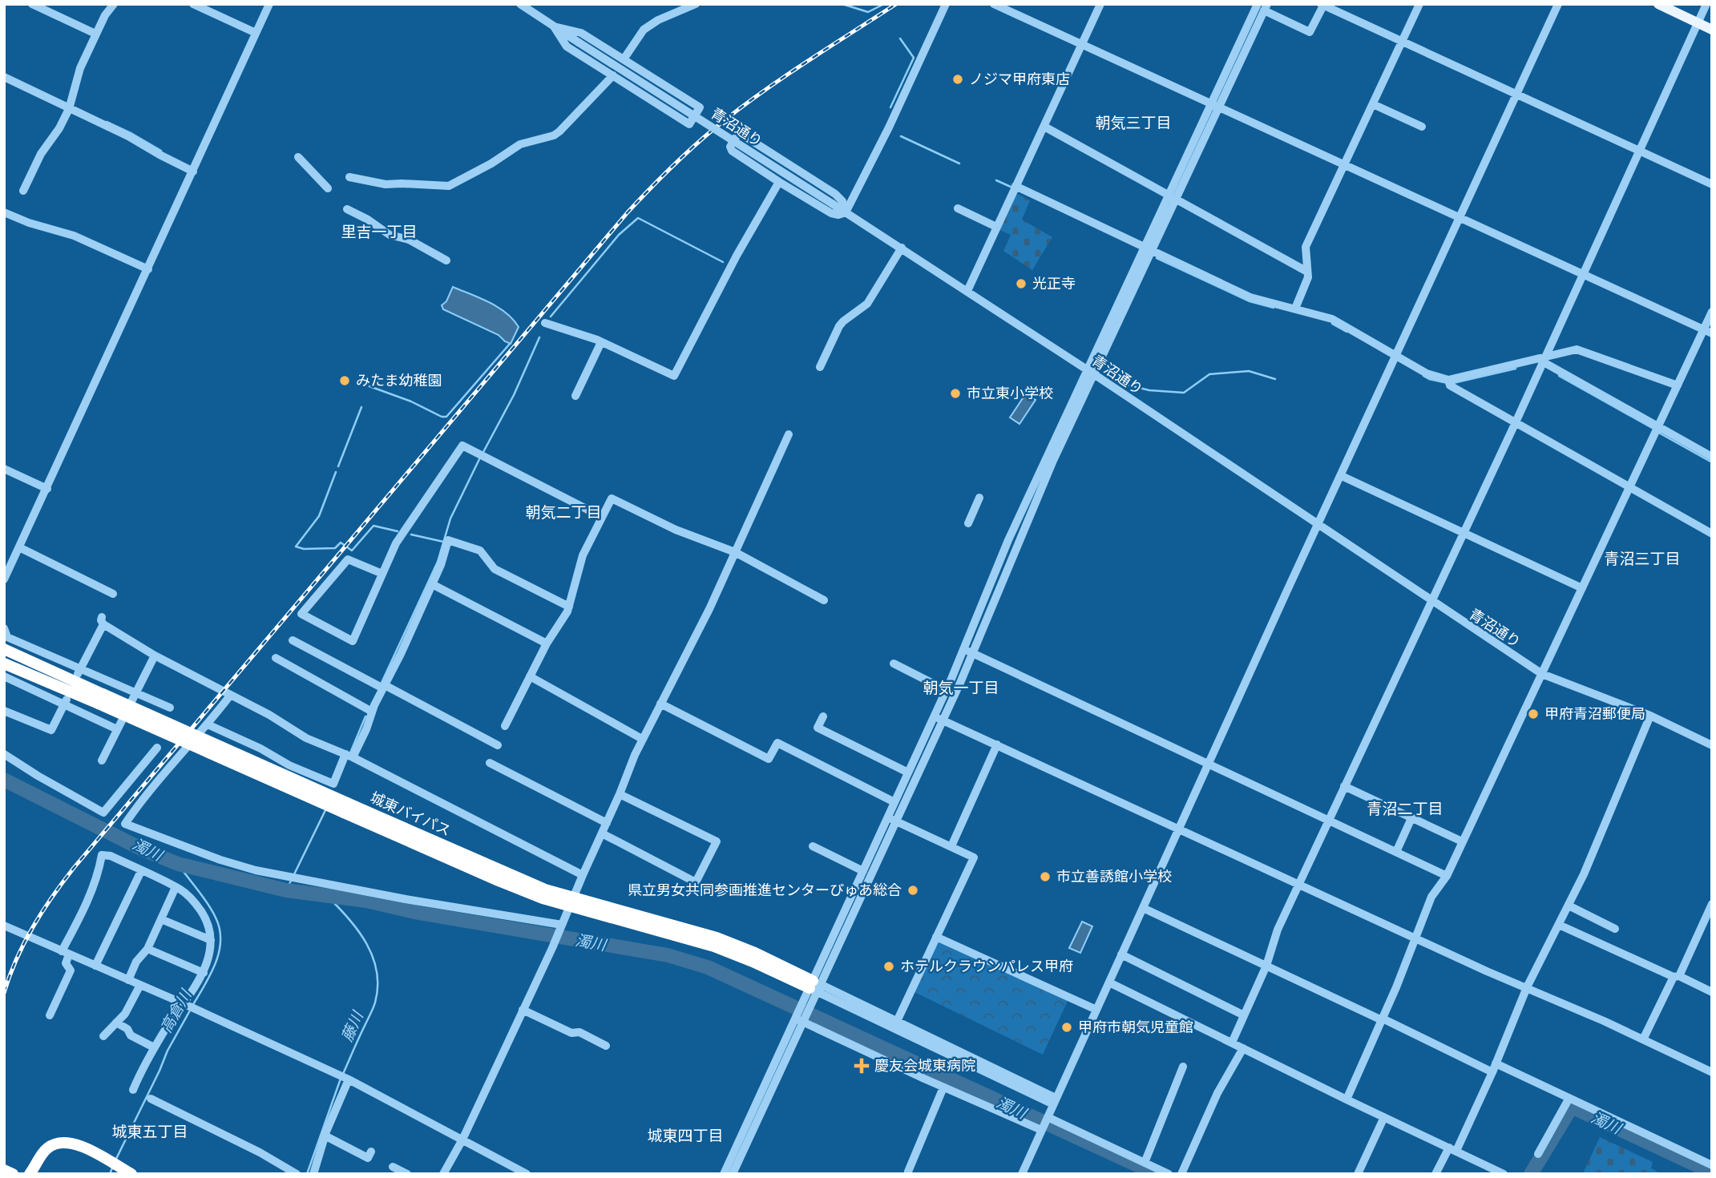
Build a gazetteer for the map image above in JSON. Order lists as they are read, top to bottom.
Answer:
{
  "streets": {
    "highway": ["城東バイパス"],
    "street": ["青沼通り"]
  },
  "districts": [
    "朝気三丁目",
    "里吉一丁目",
    "朝気二丁目",
    "青沼三丁目",
    "朝気一丁目",
    "青沼二丁目",
    "城東五丁目",
    "城東四丁目"
  ],
  "water": ["濁川", "高倉川", "藤川"],
  "places": {
    "other": [
      "ノジマ甲府東店",
      "光正寺",
      "みたま幼稚園",
      "市立東小学校",
      "甲府青沼郵便局",
      "市立善誘館小学校",
      "県立男女共同参画推進センターぴゅあ総合",
      "ホテルクラウンパレス甲府",
      "甲府市朝気児童館"
    ],
    "health": ["慶友会城東病院"]
  }
}
